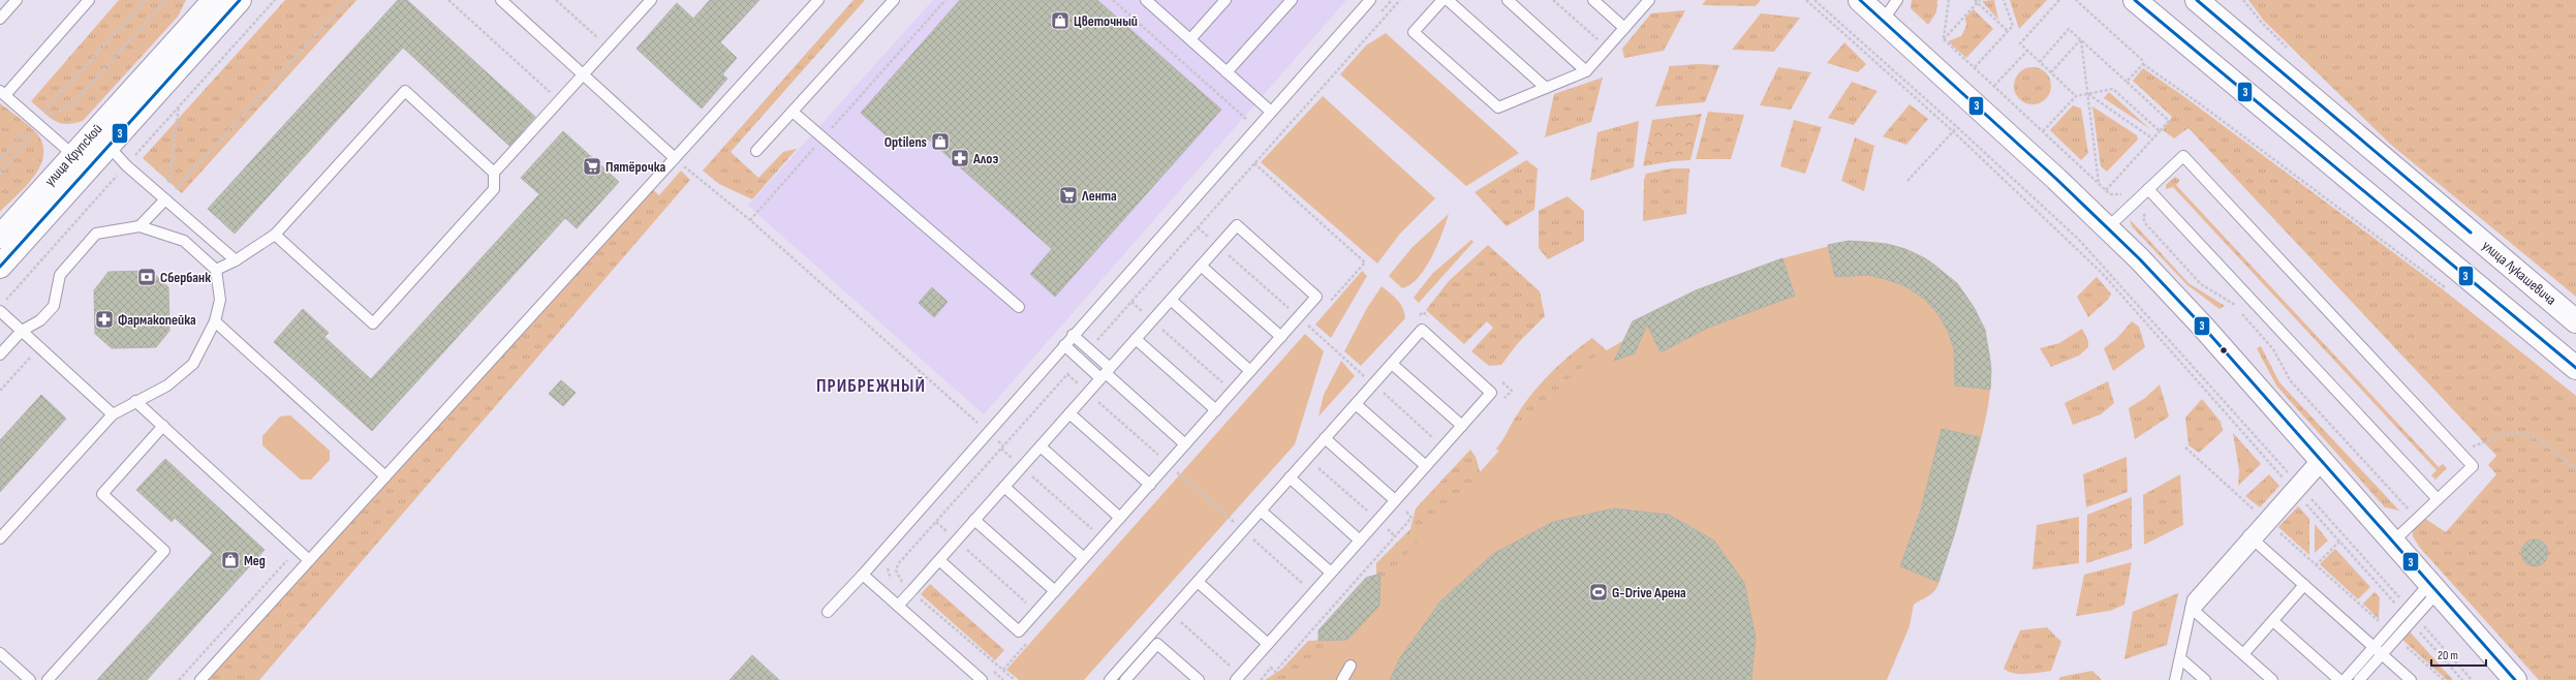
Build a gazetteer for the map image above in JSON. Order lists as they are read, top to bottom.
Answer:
{
  "streets": {
    "main road": ["улица Крупской", "улица Лукашевича"]
  },
  "districts": ["ПРИБРЕЖНЫЙ"],
  "places": {
    "shop": ["Цветочный", "Optilens", "Мед"],
    "pharmacy": ["Алоэ", "Фармакопейка"],
    "supermarket": ["Пятёрочка", "Лента"],
    "bank": ["Сбербанк"],
    "sports": ["G-Drive Арена"]
  },
  "lines": ["transit line 3"],
  "scale_bar": "20 m"
}
